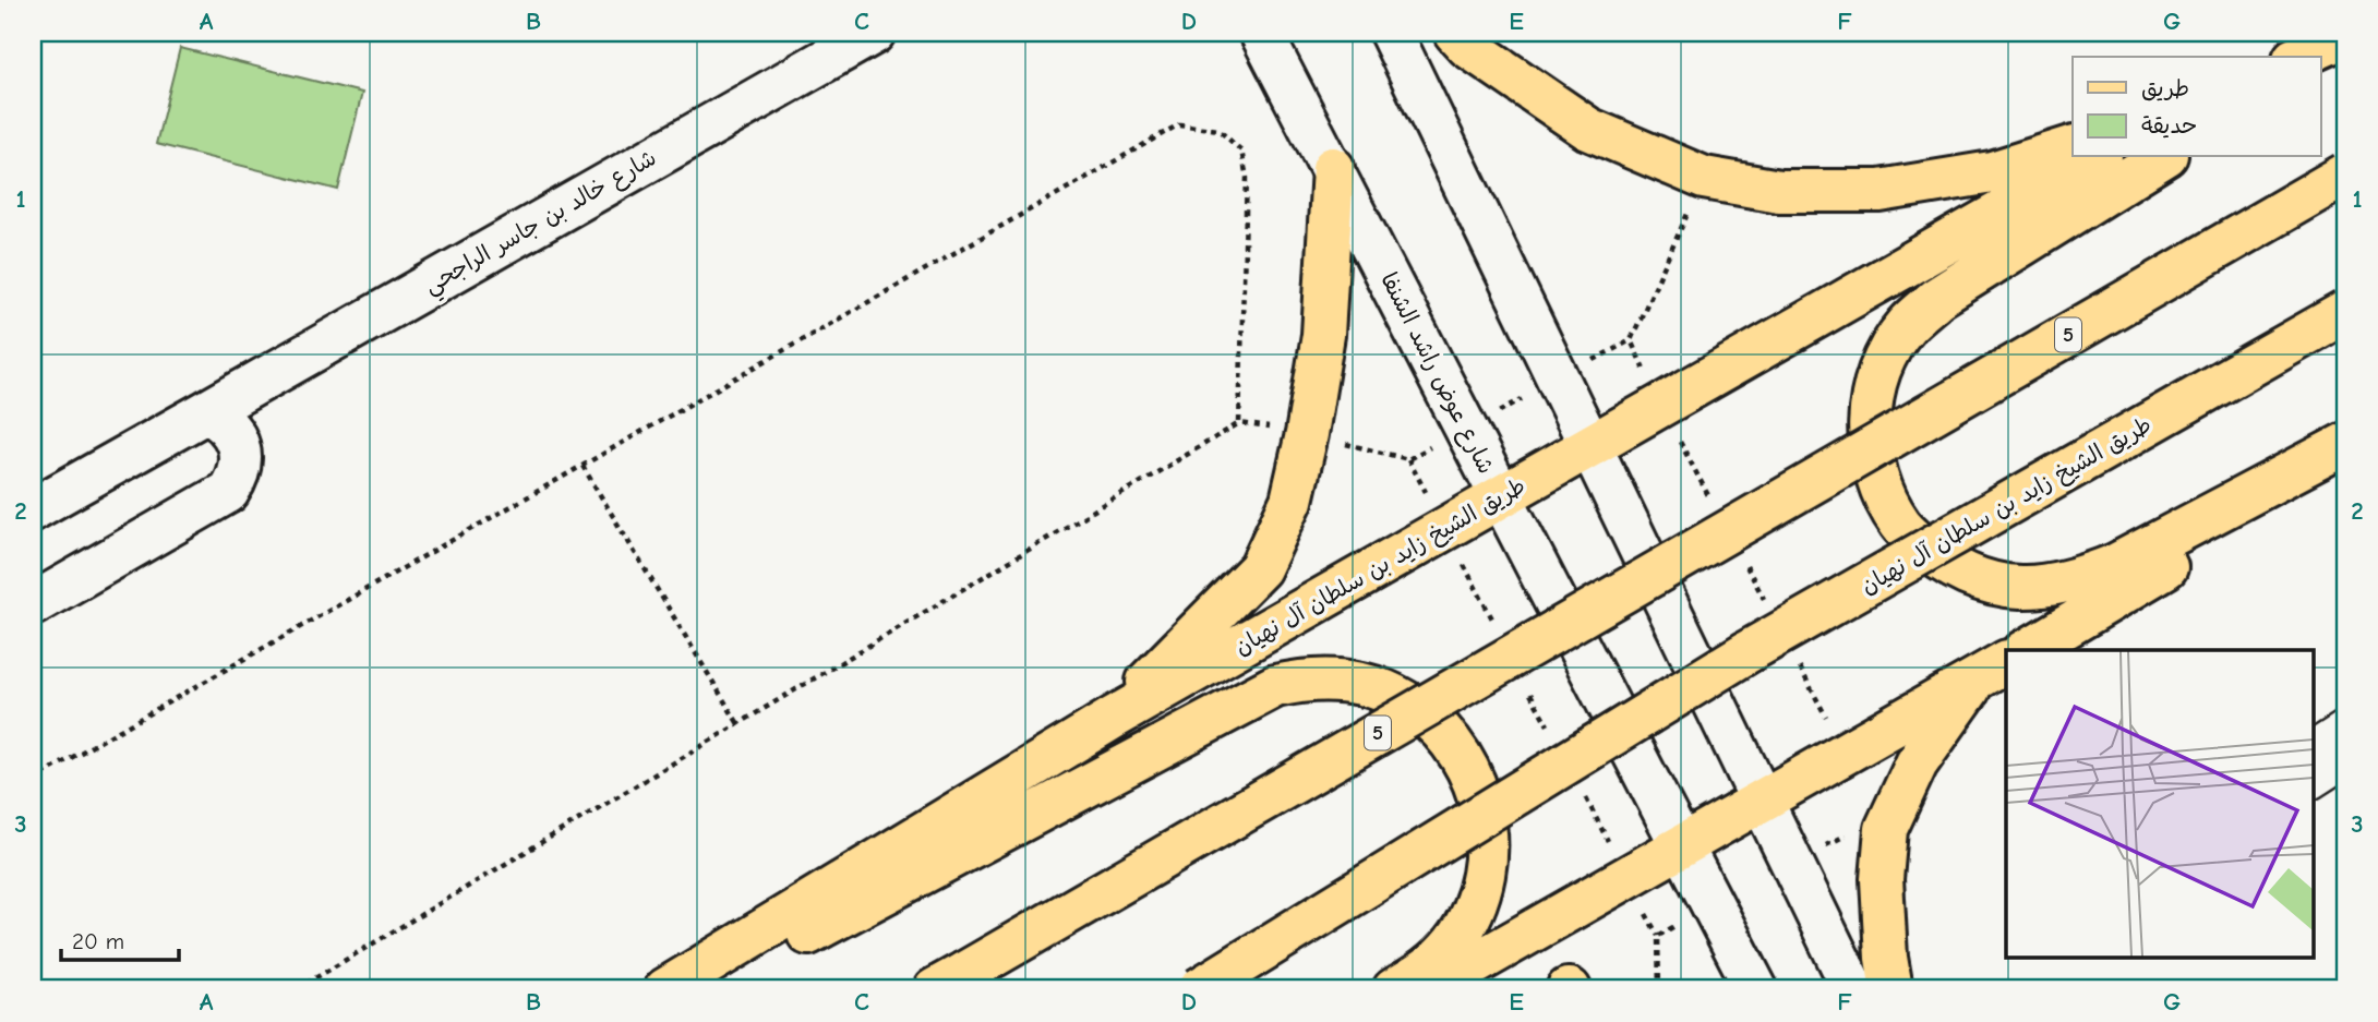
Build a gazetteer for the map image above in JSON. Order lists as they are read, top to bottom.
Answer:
{
  "streets": {
    "main road": [
      "شارع خالد بن جاسر الراجحي",
      "5",
      "شارع عوض راشد الشنفا",
      "طريق الشيخ زايد بن سلطان آل نهيان"
    ]
  },
  "crossings": [
    ["شارع عوض راشد الشنفا", "طريق الشيخ زايد بن سلطان آل نهيان"]
  ],
  "legend": ["طريق", "حديقة"],
  "scale_bar": "20 m",
  "grid": {
    "columns": [
      "A",
      "B",
      "C",
      "D",
      "E",
      "F",
      "G"
    ],
    "rows": ["1", "2", "3"]
  }
}
